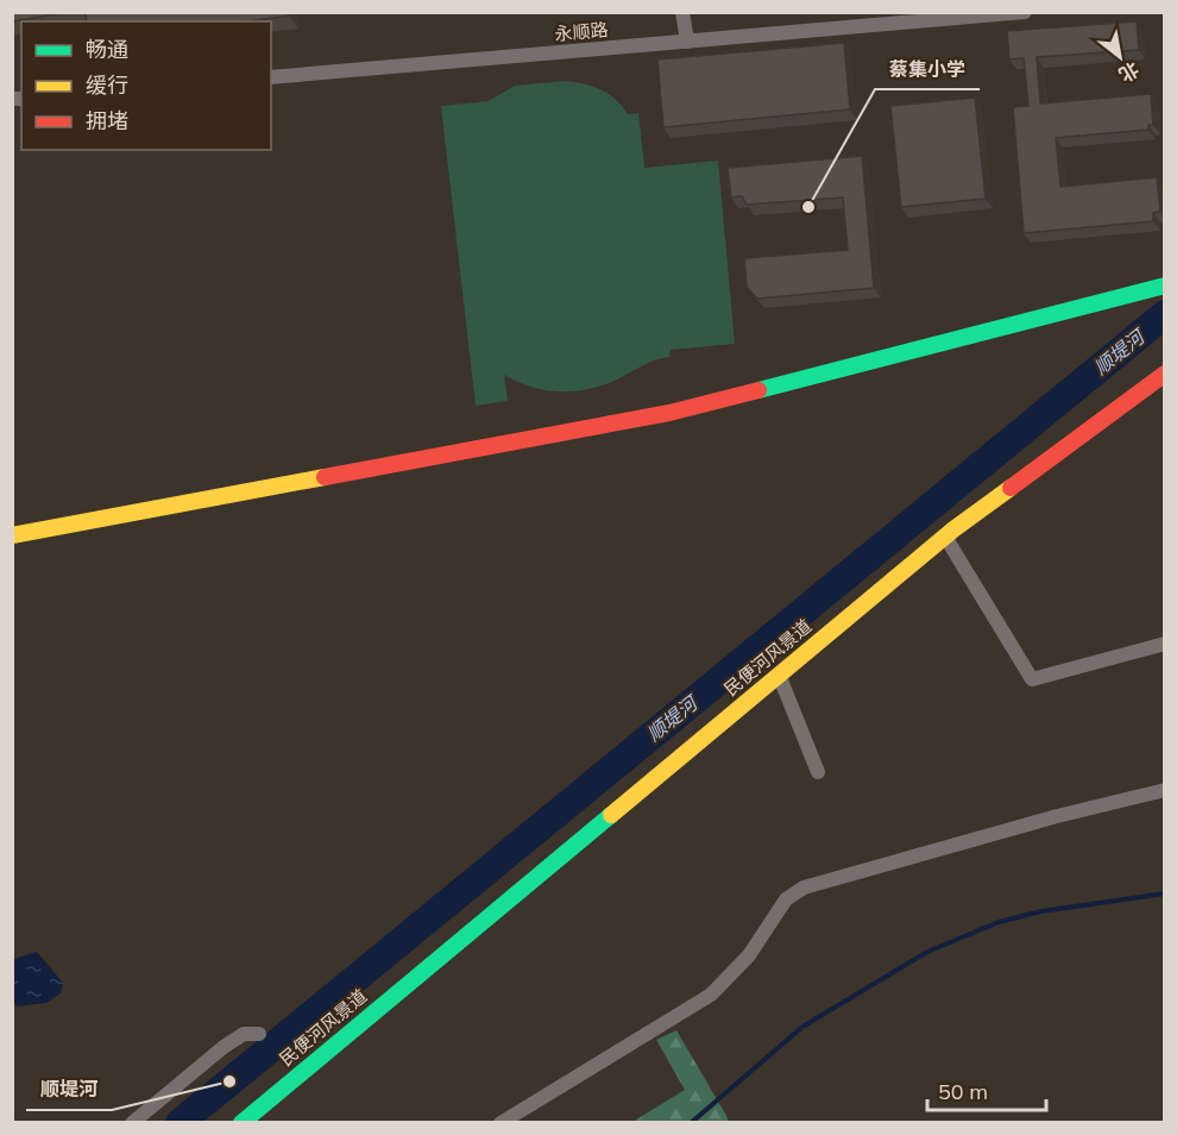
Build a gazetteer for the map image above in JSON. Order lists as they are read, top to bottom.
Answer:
{
  "streets": {
    "street": ["永顺路", "民便河风景道"]
  },
  "water": ["顺堤河"],
  "places": ["蔡集小学", "顺堤河"],
  "legend": ["畅通", "缓行", "拥堵"],
  "scale_bar": "50 m",
  "north": "bottom right"
}
